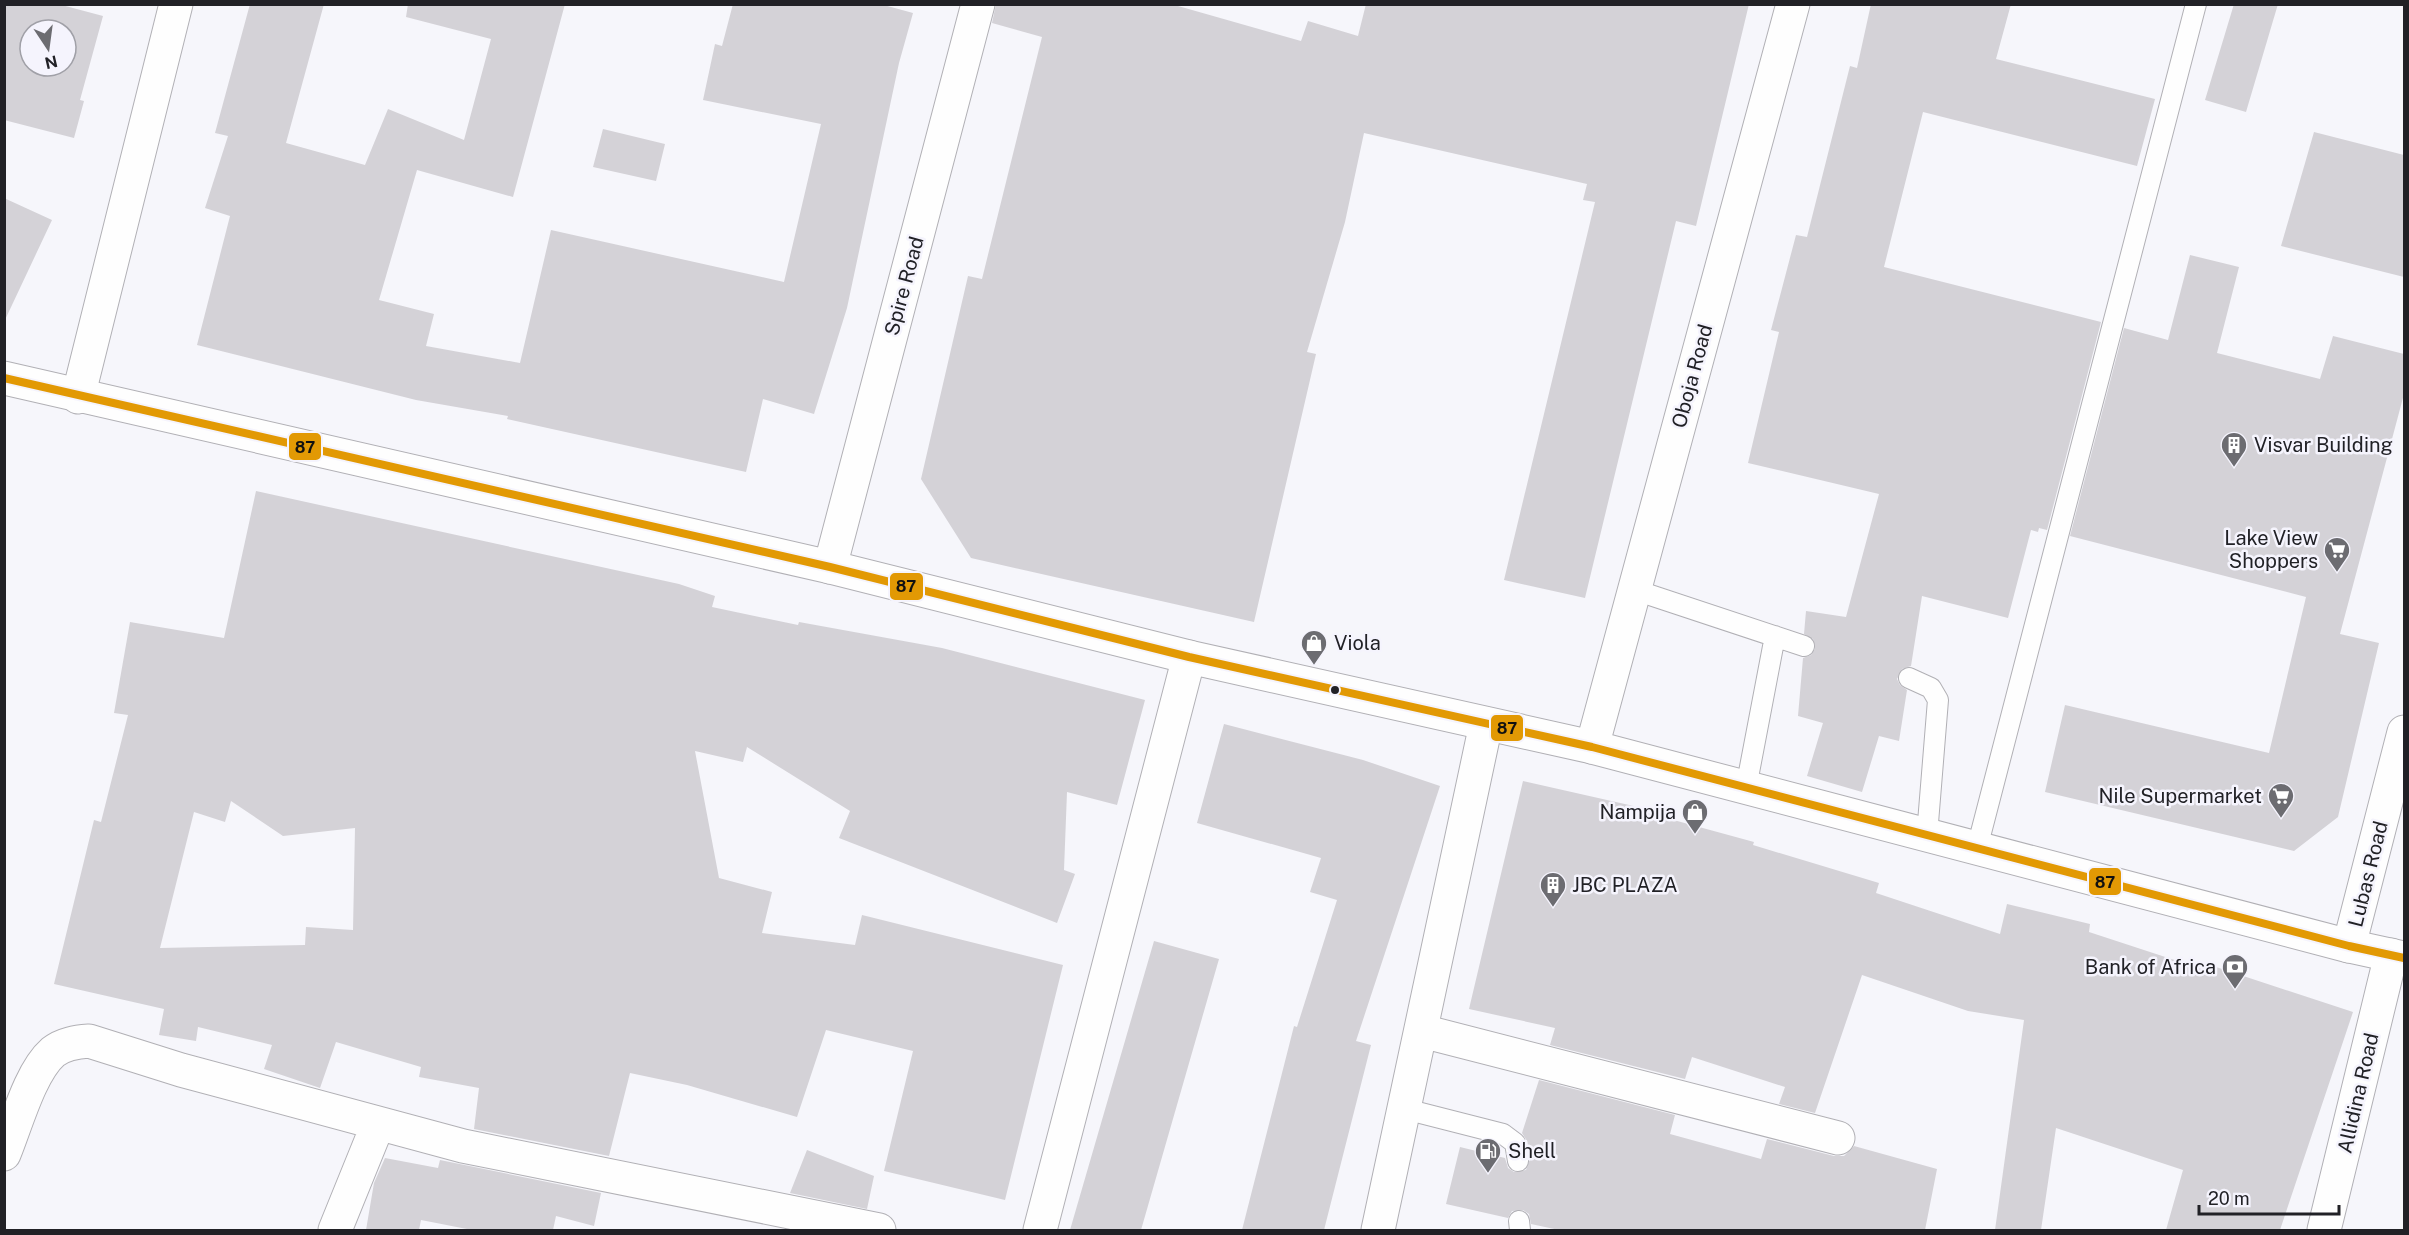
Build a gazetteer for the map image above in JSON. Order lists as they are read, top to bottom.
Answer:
{
  "streets": {
    "street": [
      "Spire Road",
      "Oboja Road",
      "Lubas Road",
      "Allidina Road"
    ]
  },
  "places": {
    "building": ["Visvar Building", "JBC PLAZA"],
    "supermarket": ["Lake View Shoppers", "Nile Supermarket"],
    "shop": ["Viola", "Nampija"],
    "bank": ["Bank of Africa"],
    "fuel station": ["Shell"]
  },
  "lines": ["transit line 87"],
  "scale_bar": "20 m",
  "north": "bottom"
}
